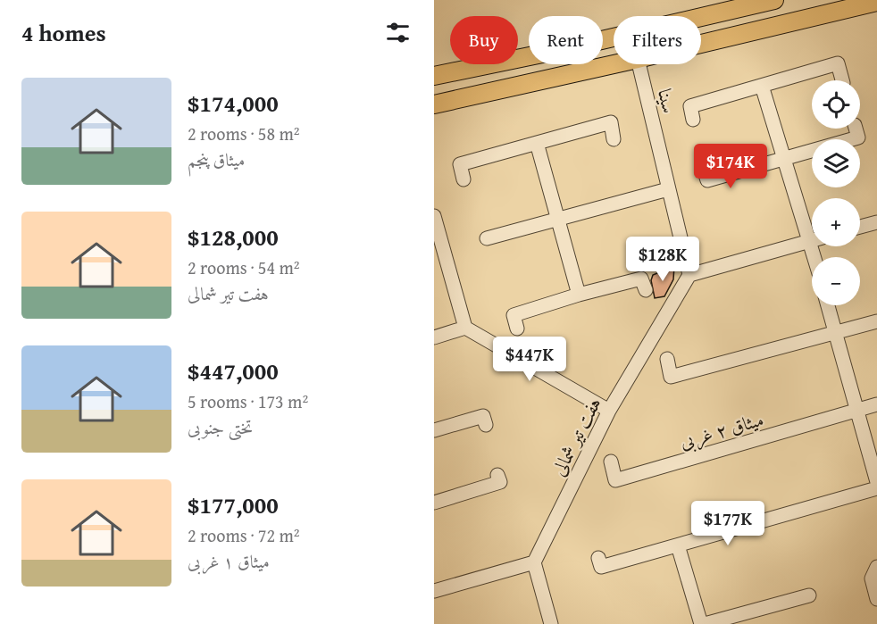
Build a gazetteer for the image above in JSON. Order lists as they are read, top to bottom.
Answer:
{
  "streets": {
    "street": ["سینا", "میثاق ۲ غربی", "هفت تیر شمالی"]
  },
  "crossings": [
    ["سینا", "هفت تیر شمالی"]
  ],
  "page": {
    "heading": "4 homes",
    "chip": ["Buy", "Rent", "Filters"],
    "list": [
      {
        "name": "$174,000",
        "note": "2 rooms · 58 m² · میثاق پنجم"
      },
      {
        "name": "$128,000",
        "note": "2 rooms · 54 m² · هفت تیر شمالی"
      },
      {
        "name": "$447,000",
        "note": "5 rooms · 173 m² · تختی جنوبی"
      },
      {
        "name": "$177,000",
        "note": "2 rooms · 72 m² · میثاق ۱ غربی"
      }
    ],
    "map_buttons": ["+", "−"],
    "price": [
      "$174K",
      "$128K",
      "$447K",
      "$177K"
    ]
  }
}
